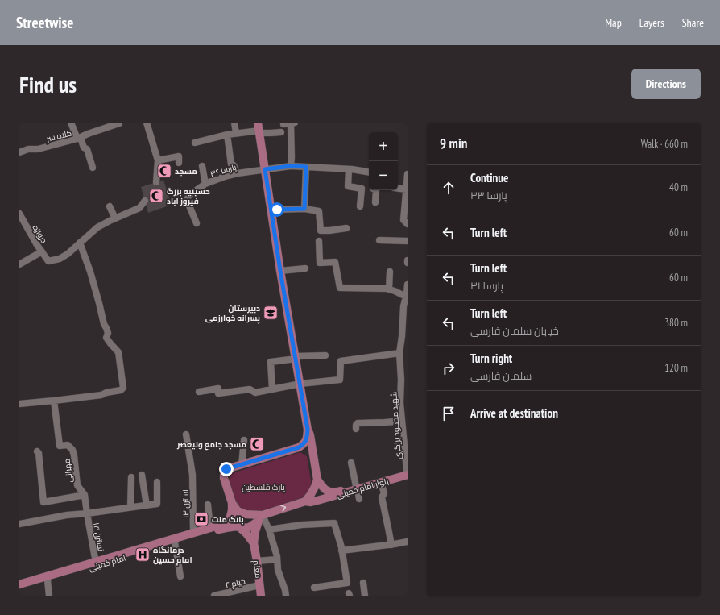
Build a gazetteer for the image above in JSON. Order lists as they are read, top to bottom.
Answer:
{
  "streets": {
    "main road": ["بلوار امام خمینی", "امام خمینی", "معلم"],
    "street": [
      "کلاه سر",
      "پارسا ۳۶",
      "دروازه",
      "شهید محمود برزگری",
      "مهرانی",
      "نسترن ۱۳",
      "نسترن ۱۴",
      "خیام ۲"
    ]
  },
  "crossings": [
    ["شهید محمود برزگری", "بلوار امام خمینی"],
    ["مهرانی", "نسترن ۱۴"],
    ["نسترن ۱۳", "امام خمینی"],
    ["نسترن ۱۴", "امام خمینی"],
    ["معلم", "خیام ۲"]
  ],
  "parks": ["پارک فلسطین"],
  "places": {
    "mosque": ["مسجد", "حسینیه بزرگ فیروز آباد", "مسجد جامع ولیعصر"],
    "school or university": ["دبیرستان پسرانه خوارزمی"],
    "bank": ["بانک ملت"],
    "hospital": ["درمانگاه امام حسین"]
  },
  "page": {
    "header": "Streetwise",
    "nav": ["Map", "Layers", "Share"],
    "buttons": "Directions",
    "title": "Find us",
    "heading": ["9 min", "Walk · 660 m"],
    "map_buttons": ["+", "−"],
    "list": [
      ["Continue", "پارسا ۳۳", "40 m"],
      ["Turn left", "60 m"],
      ["Turn left", "پارسا ۳۱", "60 m"],
      ["Turn left", "خیابان سلمان فارسی", "380 m"],
      ["Turn right", "سلمان فارسی", "120 m"],
      "Arrive at destination"
    ]
  }
}
